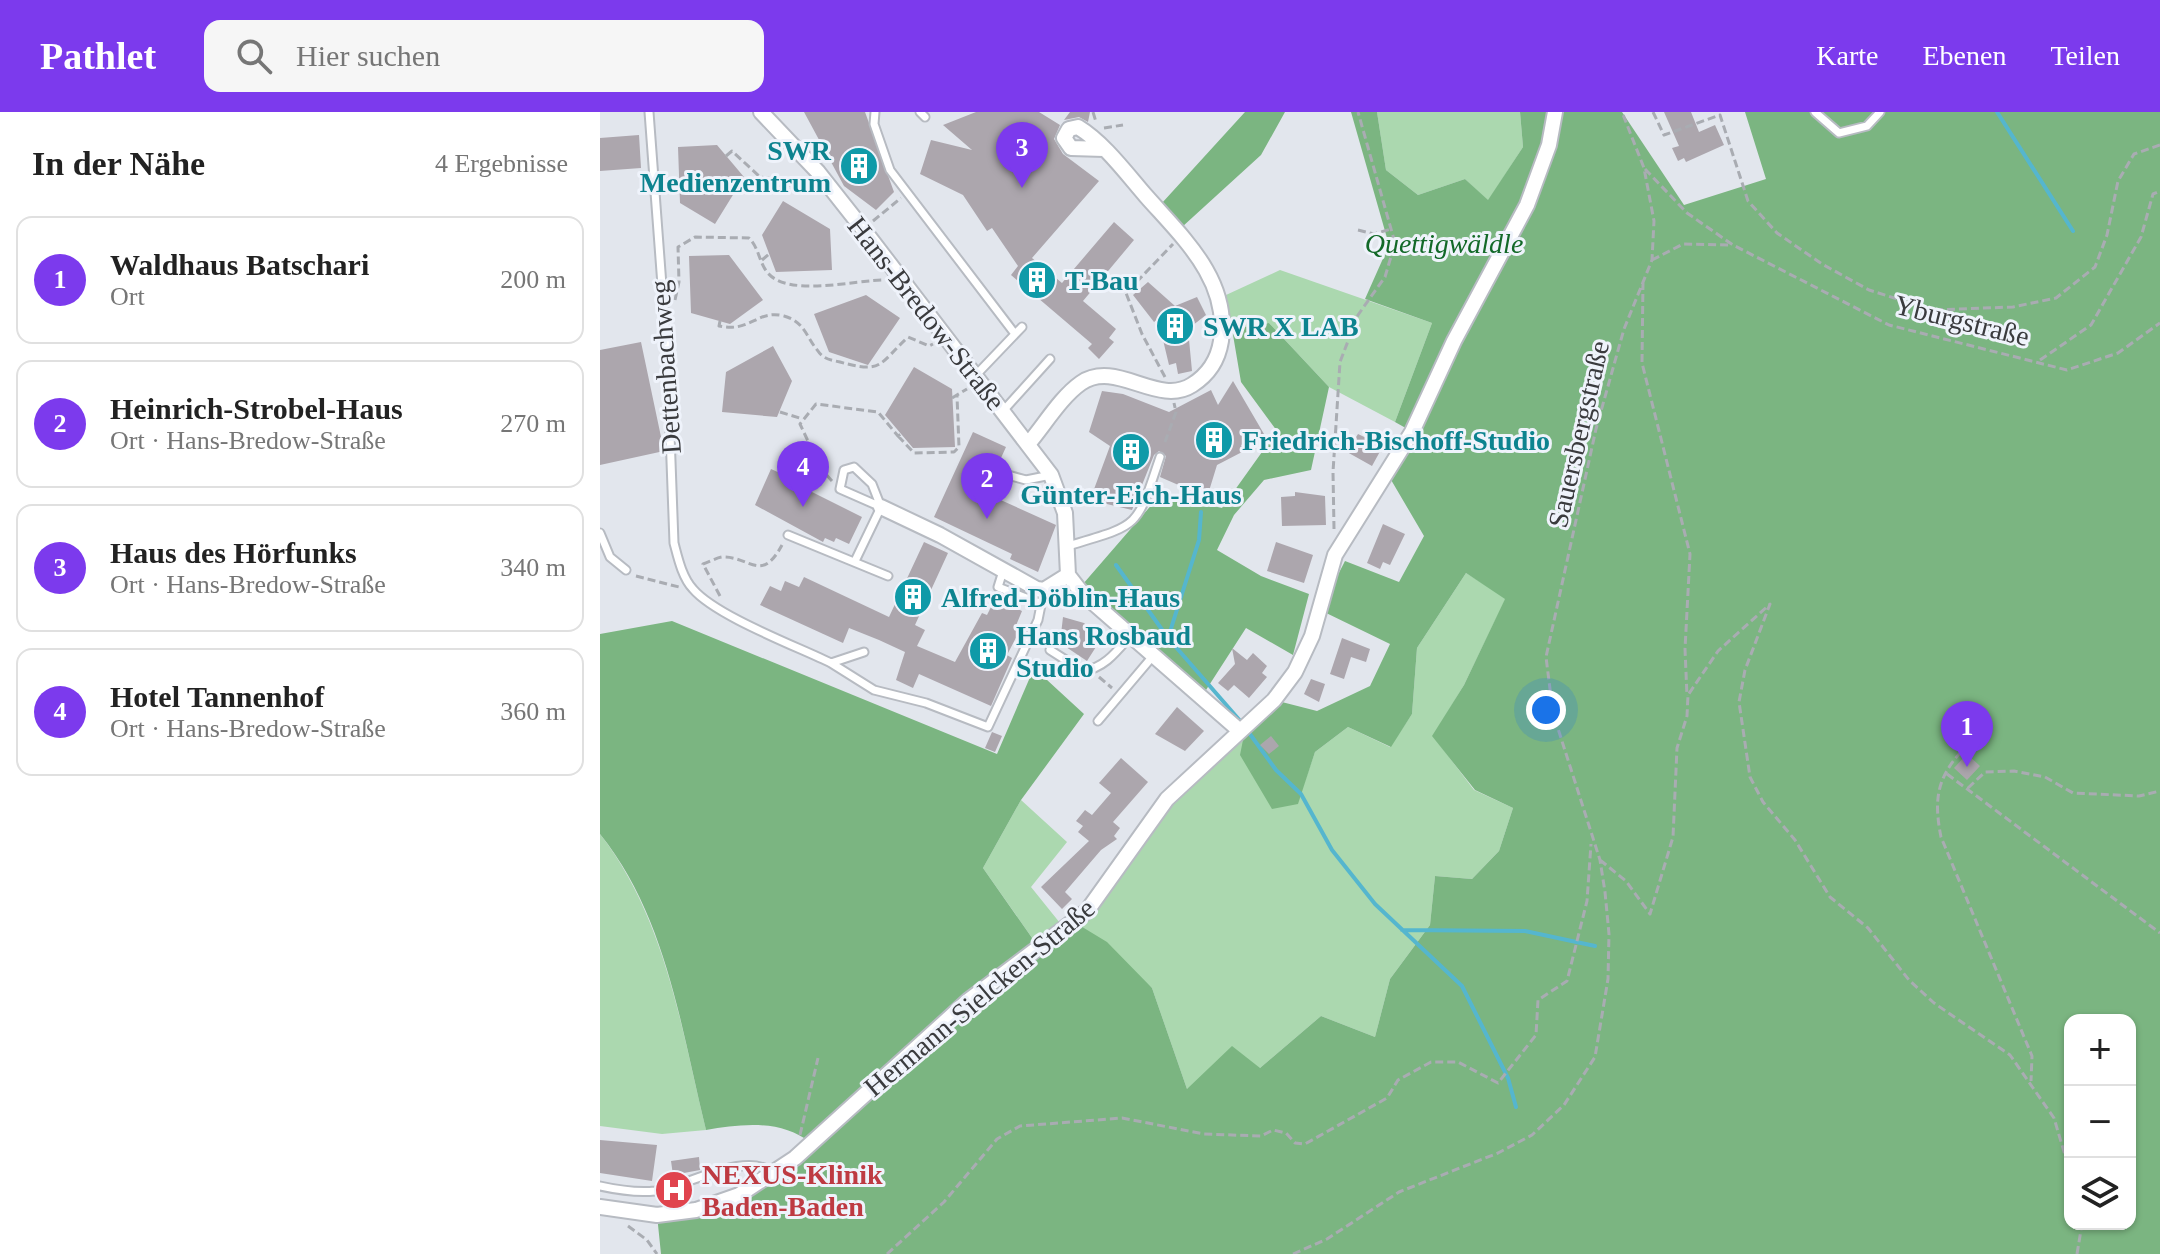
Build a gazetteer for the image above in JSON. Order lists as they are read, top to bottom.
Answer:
{
  "streets": {
    "street": ["Hans-Bredow-Straße", "Hermann-Sielcken-Straße"],
    "lane": ["Dettenbachweg"],
    "path": ["Yburgstraße", "Sauersbergstraße"]
  },
  "crossings": [
    ["Yburgstraße", "Sauersbergstraße"]
  ],
  "parks": ["Quettigwäldle"],
  "places": {
    "building": [
      "SWR Medienzentrum",
      "T-Bau",
      "SWR X LAB",
      "Friedrich-Bischoff-Studio",
      "Günter-Eich-Haus",
      "Alfred-Döblin-Haus",
      "Hans Rosbaud Studio"
    ],
    "hospital": ["NEXUS-Klinik Baden-Baden"]
  },
  "page": {
    "header": "Pathlet",
    "search": "Hier suchen",
    "nav": ["Karte", "Ebenen", "Teilen"],
    "heading": ["In der Nähe", "4 Ergebnisse"],
    "pins": [
      "3",
      "4",
      "2",
      "1"
    ],
    "list": [
      {
        "mark": "1",
        "name": "Waldhaus Batschari",
        "note": "Ort",
        "value": "200 m"
      },
      {
        "mark": "2",
        "name": "Heinrich-Strobel-Haus",
        "note": "Ort · Hans-Bredow-Straße",
        "value": "270 m"
      },
      {
        "mark": "3",
        "name": "Haus des Hörfunks",
        "note": "Ort · Hans-Bredow-Straße",
        "value": "340 m"
      },
      {
        "mark": "4",
        "name": "Hotel Tannenhof",
        "note": "Ort · Hans-Bredow-Straße",
        "value": "360 m"
      }
    ],
    "map_buttons": ["+", "−"]
  }
}
